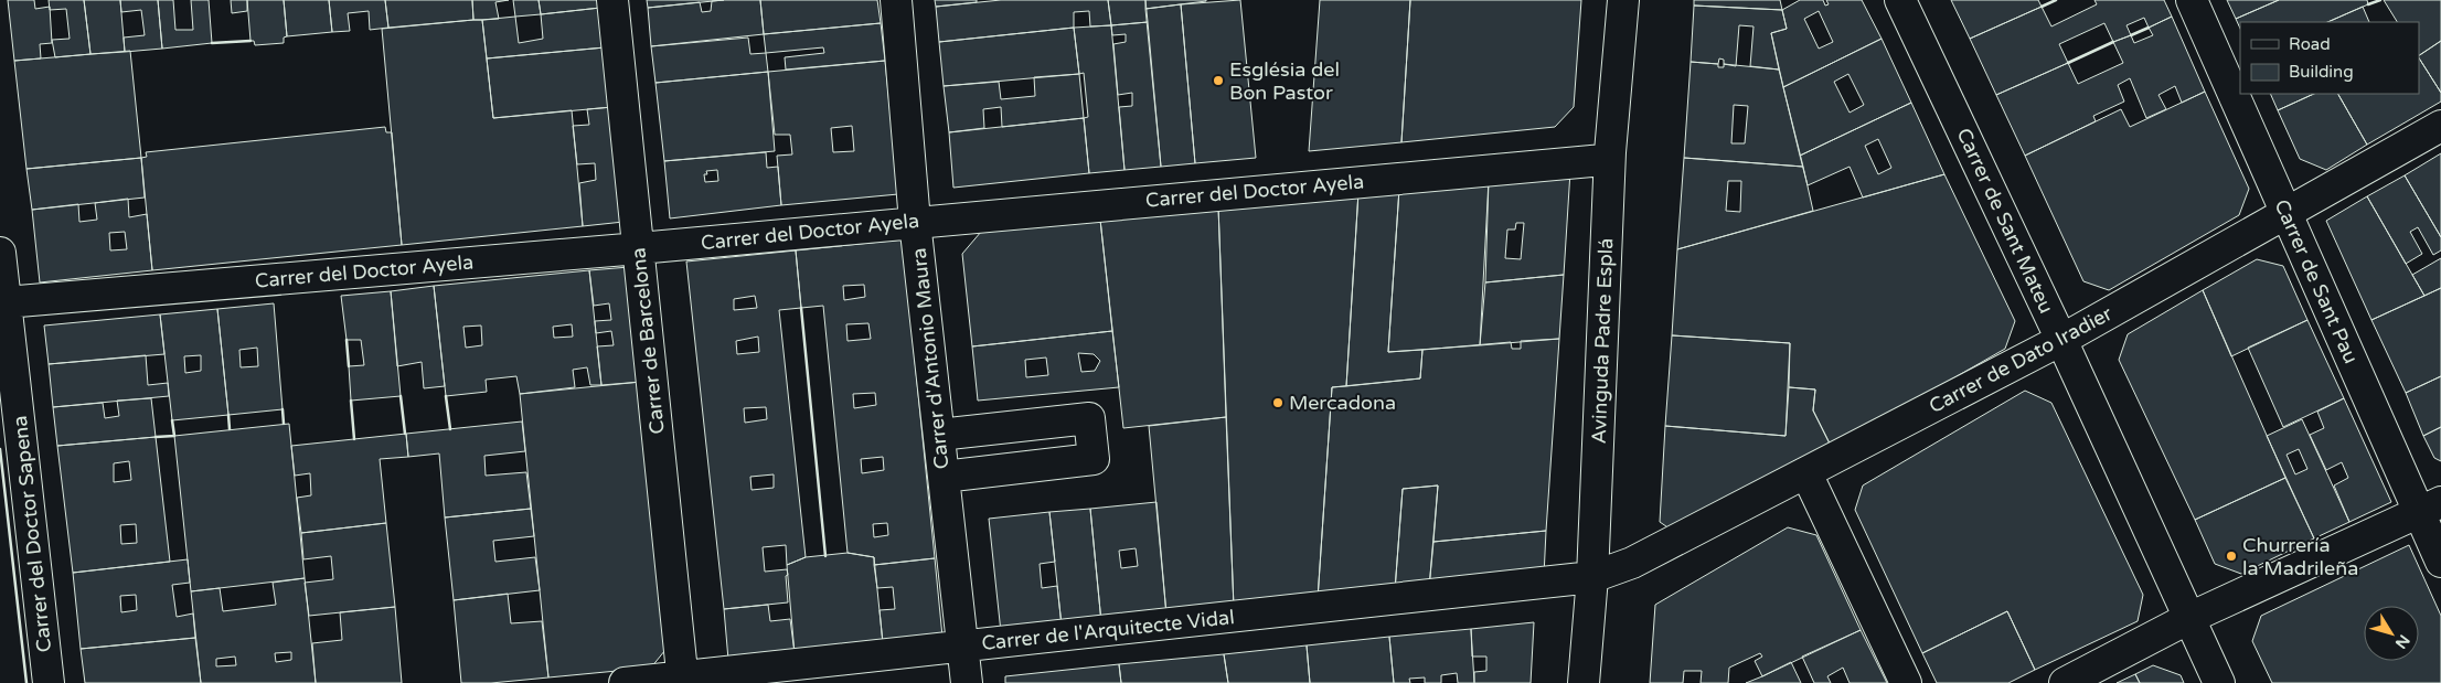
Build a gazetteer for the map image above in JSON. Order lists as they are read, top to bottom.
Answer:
{
  "streets": {
    "street": [
      "Carrer del Doctor Ayela",
      "Carrer de Sant Mateu",
      "Carrer de Sant Pau",
      "Carrer de Barcelona",
      "Avinguda Padre Esplá",
      "Carrer d'Antonio Maura",
      "Carrer de Dato Iradier",
      "Carrer del Doctor Sapena",
      "Carrer de l'Arquitecte Vidal"
    ]
  },
  "crossings": [
    ["Carrer del Doctor Ayela", "Carrer de Barcelona"],
    ["Carrer del Doctor Ayela", "Avinguda Padre Esplá"],
    ["Carrer del Doctor Ayela", "Carrer d'Antonio Maura"],
    ["Carrer del Doctor Ayela", "Carrer del Doctor Sapena"],
    ["Carrer de Sant Mateu", "Carrer de Dato Iradier"],
    ["Carrer de Sant Pau", "Carrer de Dato Iradier"],
    ["Carrer de Barcelona", "Carrer de l'Arquitecte Vidal"],
    ["Avinguda Padre Esplá", "Carrer de Dato Iradier"],
    ["Avinguda Padre Esplá", "Carrer de l'Arquitecte Vidal"],
    ["Carrer d'Antonio Maura", "Carrer de l'Arquitecte Vidal"],
    ["Carrer de Dato Iradier", "Carrer de l'Arquitecte Vidal"]
  ],
  "places": ["Església del Bon Pastor", "Mercadona", "Churrería la Madrileña"],
  "legend": ["Road", "Building"],
  "north": "bottom right"
}
